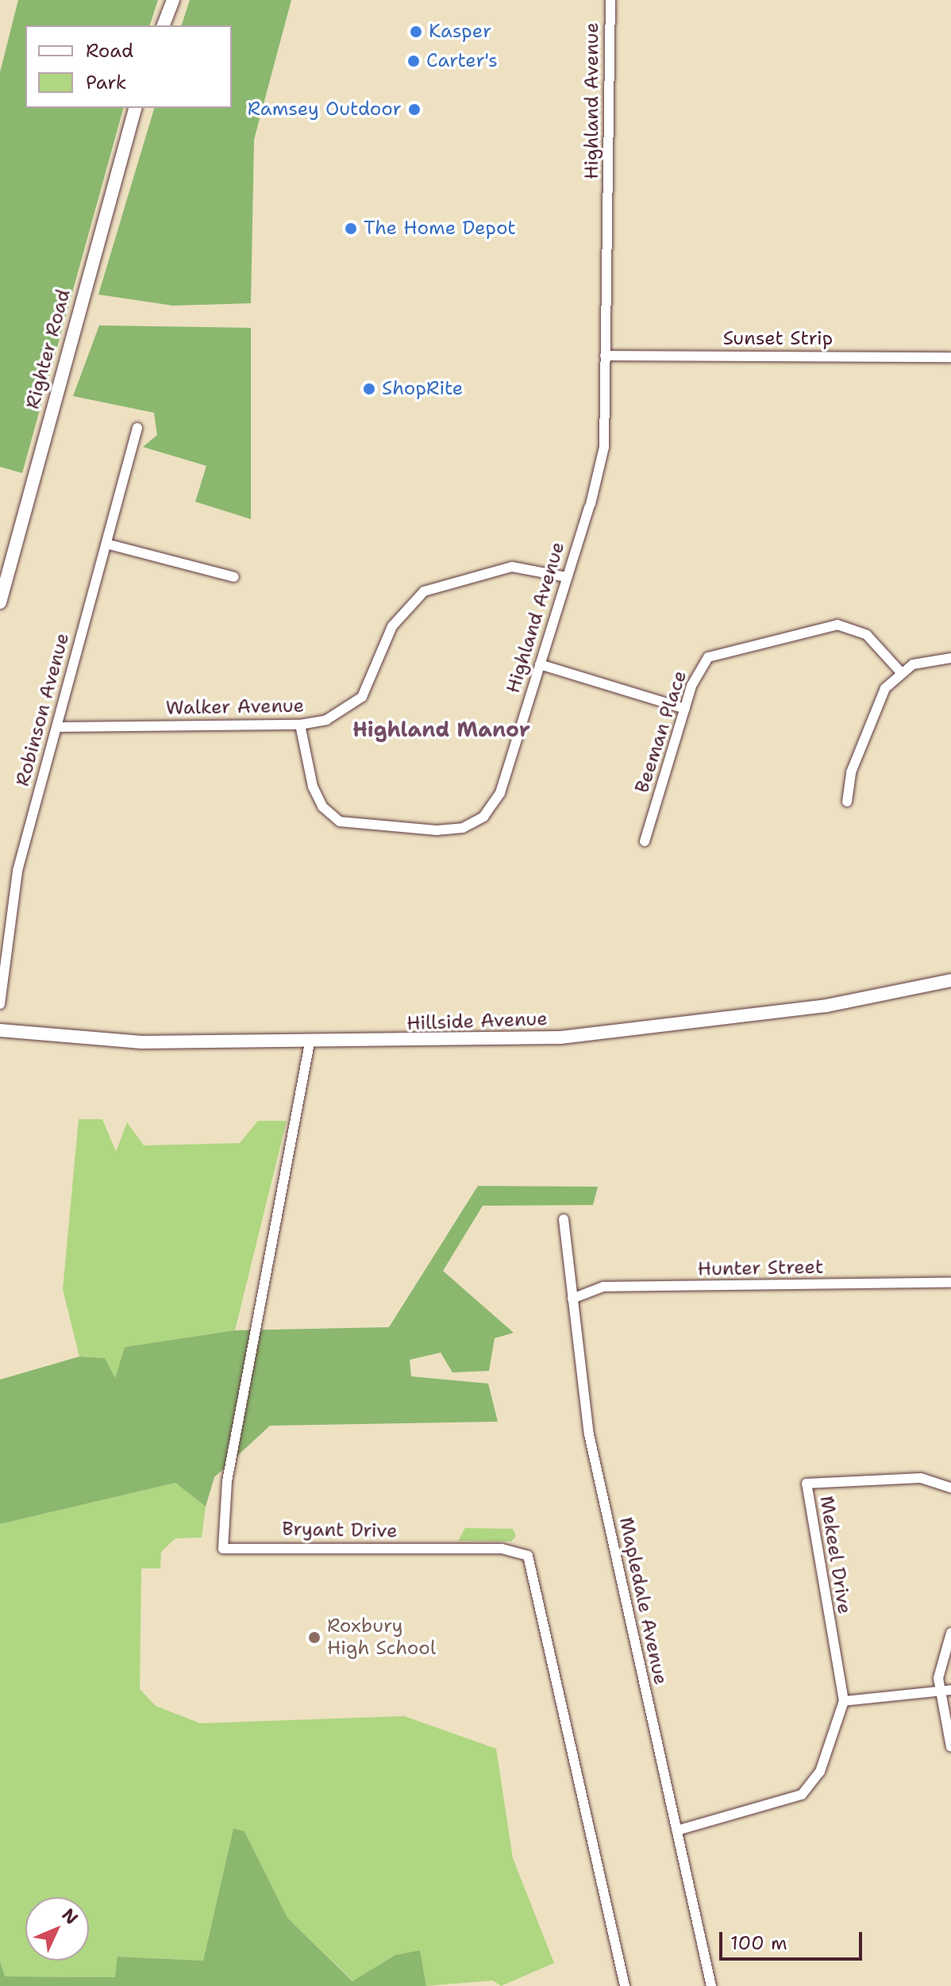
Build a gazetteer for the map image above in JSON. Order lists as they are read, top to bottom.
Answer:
{
  "streets": {
    "main road": ["Righter Road", "Hillside Avenue"],
    "street": [
      "Highland Avenue",
      "Sunset Strip",
      "Walker Avenue",
      "Robinson Avenue",
      "Beeman Place",
      "Hunter Street",
      "Bryant Drive",
      "Mekeel Drive",
      "Mapledale Avenue"
    ]
  },
  "crossings": [
    ["Highland Avenue", "Sunset Strip"],
    ["Highland Avenue", "Walker Avenue"],
    ["Walker Avenue", "Robinson Avenue"],
    ["Hillside Avenue", "Bryant Drive"],
    ["Hunter Street", "Mapledale Avenue"]
  ],
  "districts": ["Highland Manor"],
  "places": [
    "Kasper",
    "Carter's",
    "Ramsey Outdoor",
    "The Home Depot",
    "ShopRite",
    "Roxbury High School"
  ],
  "legend": ["Road", "Park"],
  "scale_bar": "100 m",
  "north": "top right"
}
